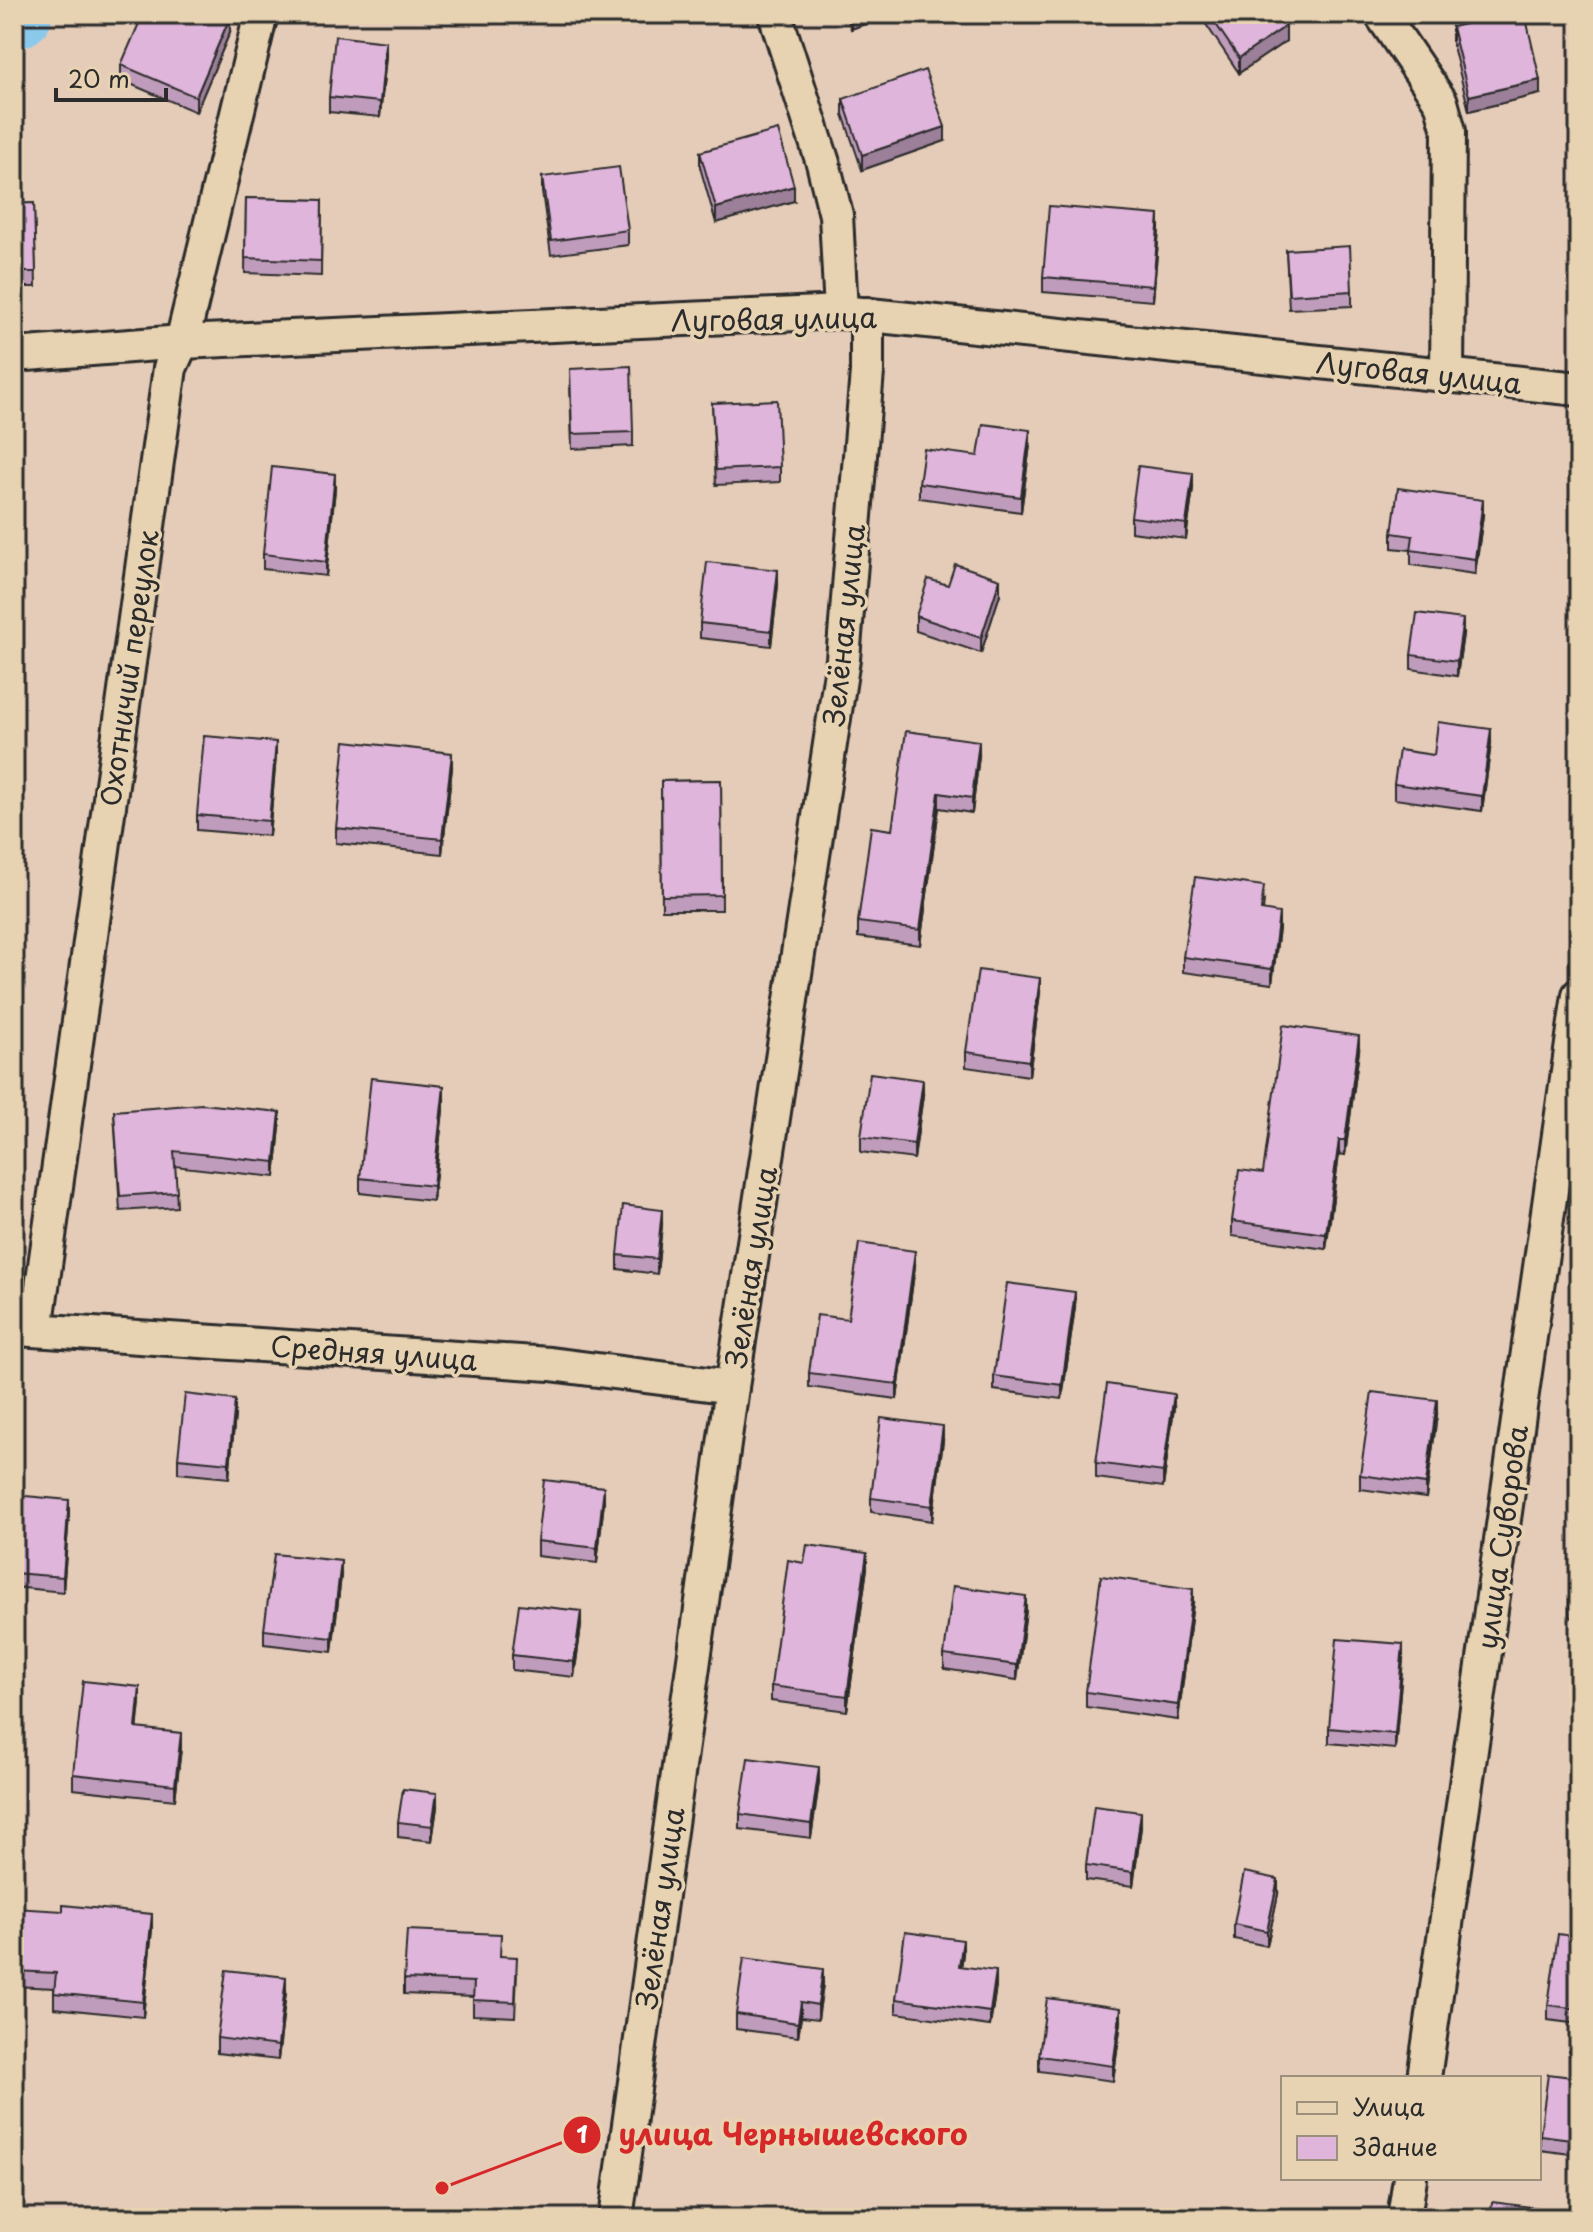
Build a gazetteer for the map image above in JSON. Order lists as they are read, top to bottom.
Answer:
{
  "streets": {
    "street": [
      "Луговая улица",
      "Зелёная улица",
      "Охотничий переулок",
      "Средняя улица",
      "улица Суворова"
    ]
  },
  "crossings": [
    ["Луговая улица", "Зелёная улица"],
    ["Луговая улица", "Охотничий переулок"],
    ["Зелёная улица", "Средняя улица"],
    ["Охотничий переулок", "Средняя улица"]
  ],
  "places": ["улица Чернышевского"],
  "legend": ["Улица", "Здание"],
  "scale_bar": "20 m"
}
